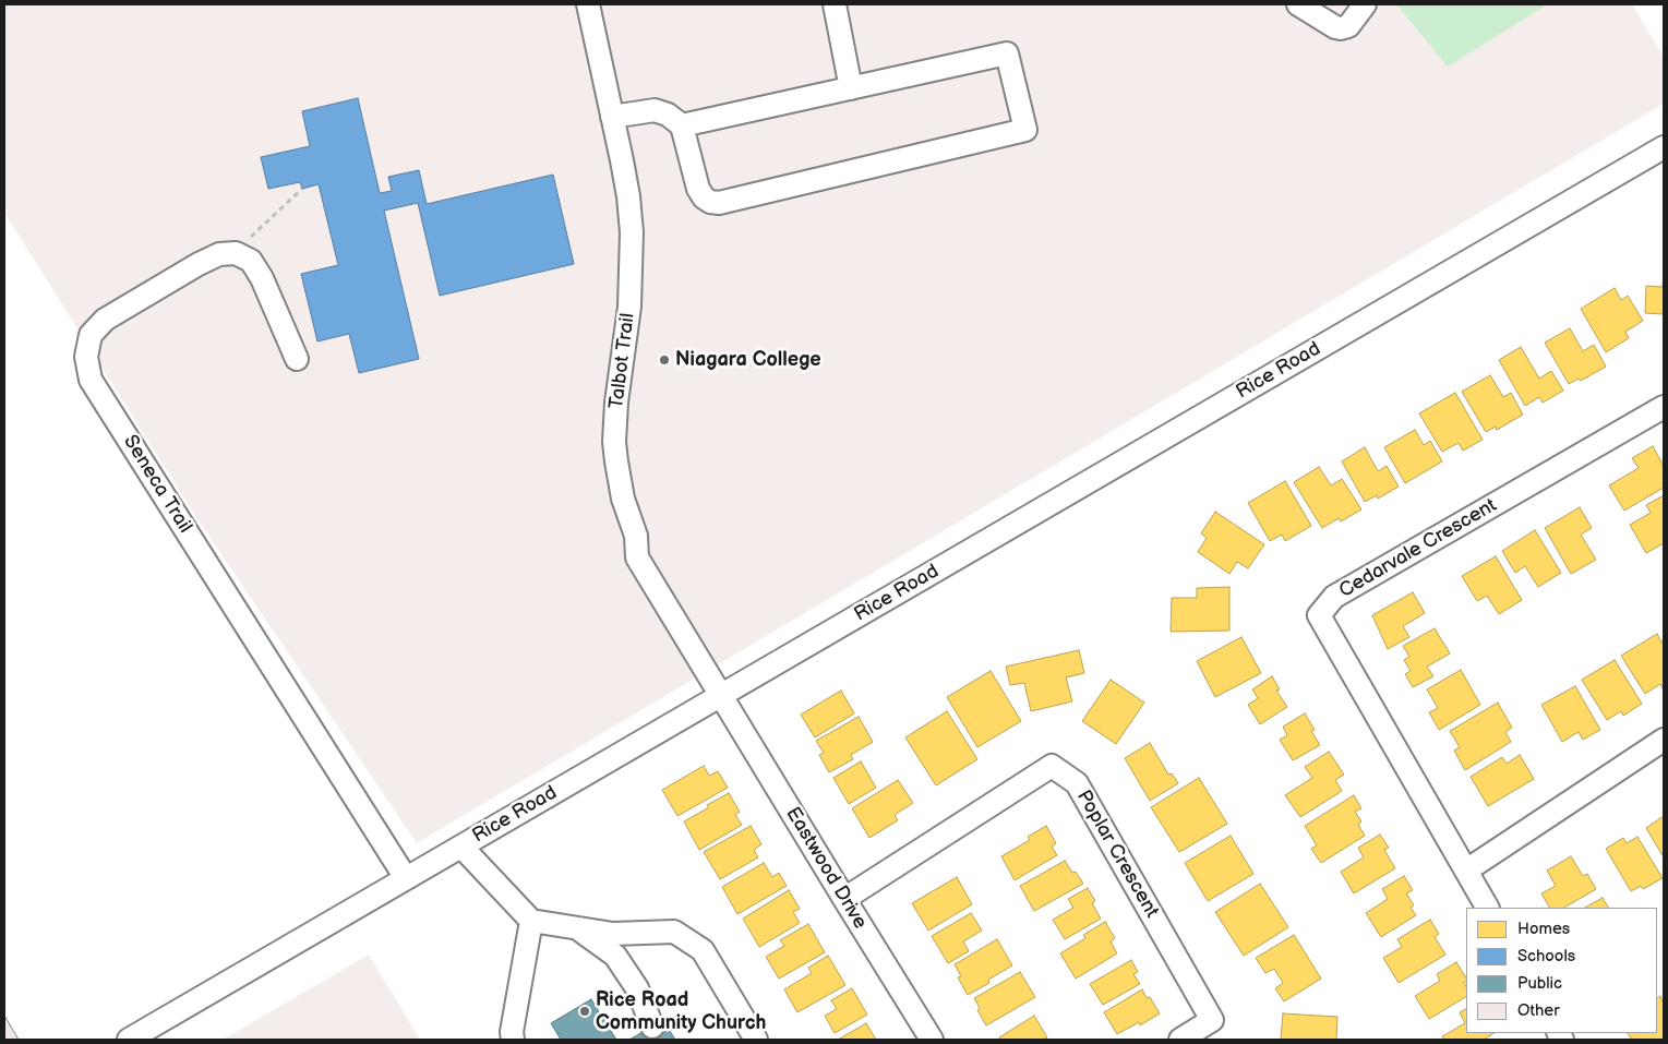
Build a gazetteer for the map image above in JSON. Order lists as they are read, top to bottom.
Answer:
{
  "streets": {
    "street": [
      "Talbot Trail",
      "Rice Road",
      "Seneca Trail",
      "Cedarvale Crescent",
      "Poplar Crescent",
      "Eastwood Drive"
    ]
  },
  "crossings": [
    ["Talbot Trail", "Rice Road"],
    ["Talbot Trail", "Eastwood Drive"],
    ["Rice Road", "Seneca Trail"],
    ["Rice Road", "Eastwood Drive"],
    ["Poplar Crescent", "Eastwood Drive"]
  ],
  "places": ["Niagara College", "Rice Road Community Church"],
  "legend": [
    "Homes",
    "Schools",
    "Public",
    "Other"
  ]
}
